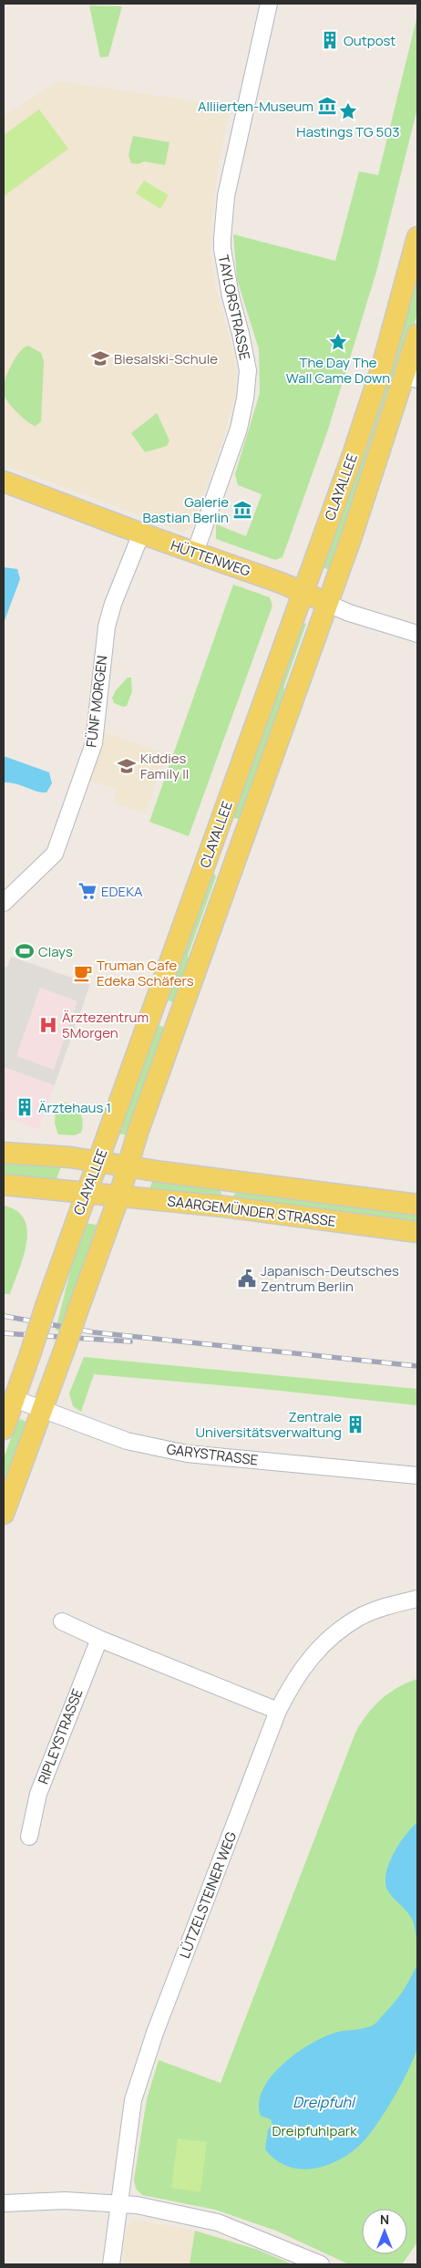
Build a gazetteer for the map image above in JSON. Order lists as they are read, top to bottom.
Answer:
{
  "streets": {
    "main road": ["CLAYALLEE", "HÜTTENWEG", "SAARGEMÜNDER STRASSE"],
    "street": [
      "TAYLORSTRASSE",
      "FÜNF MORGEN",
      "GARYSTRASSE",
      "RIPLEYSTRASSE",
      "LÜTZELSTEINER WEG"
    ]
  },
  "crossings": [
    ["TAYLORSTRASSE", "HÜTTENWEG"],
    ["CLAYALLEE", "HÜTTENWEG"],
    ["CLAYALLEE", "SAARGEMÜNDER STRASSE"],
    ["CLAYALLEE", "GARYSTRASSE"],
    ["HÜTTENWEG", "FÜNF MORGEN"]
  ],
  "water": ["Dreipfuhl"],
  "parks": ["Dreipfuhlpark"],
  "places": {
    "building": ["Outpost", "Ärztehaus 1", "Zentrale Universitätsverwaltung"],
    "museum": ["Alliierten-Museum", "Galerie Bastian Berlin"],
    "place": ["Hastings TG 503", "The Day The Wall Came Down"],
    "school or university": ["Biesalski-Schule", "Kiddies Family II"],
    "supermarket": ["EDEKA"],
    "sports": ["Clays"],
    "cafe": ["Truman Cafe Edeka Schäfers"],
    "hospital": ["Ärztezentrum 5Morgen"],
    "public building": ["Japanisch-Deutsches Zentrum Berlin"]
  },
  "north": "top"
}
